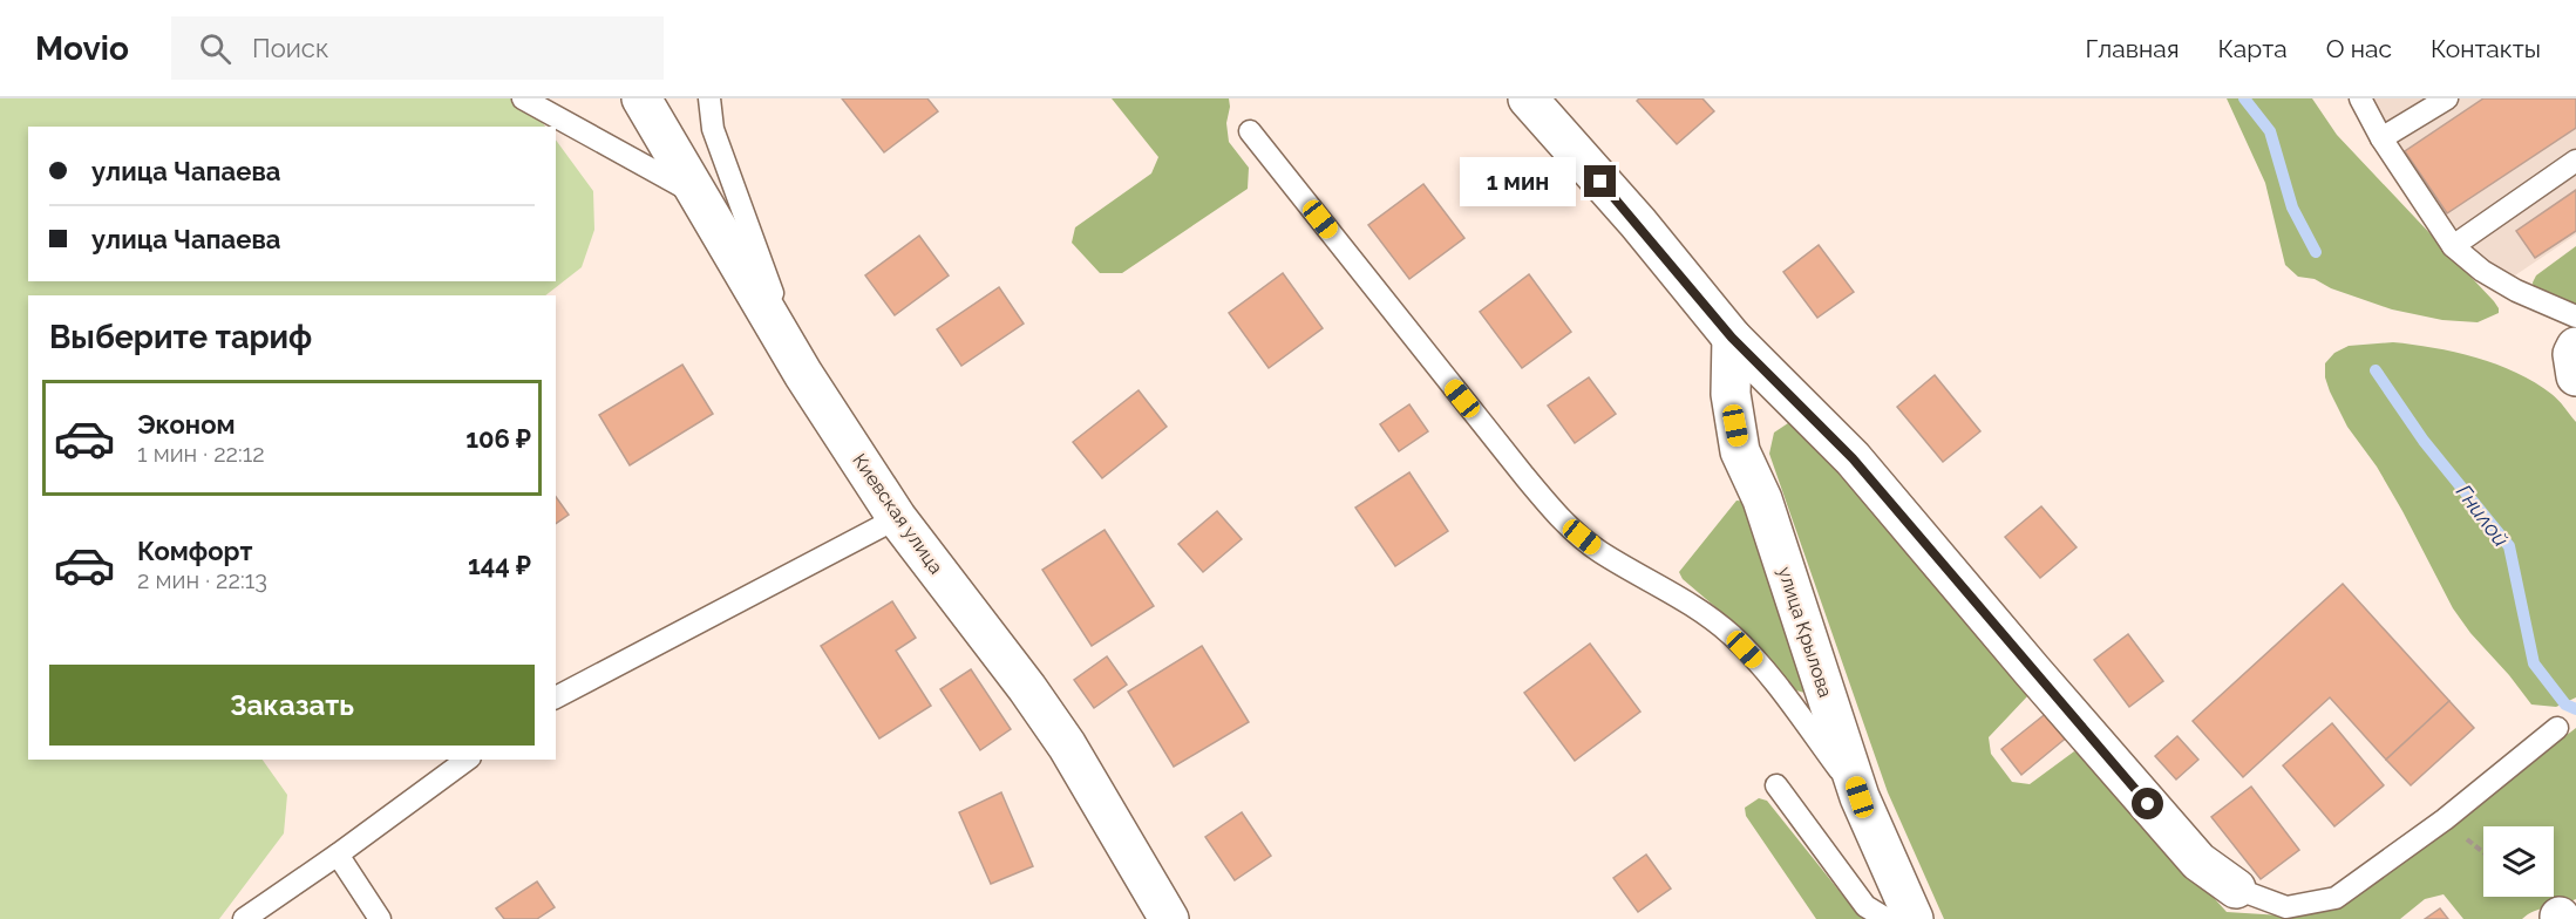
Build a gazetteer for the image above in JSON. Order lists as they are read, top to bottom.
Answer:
{
  "streets": {
    "street": ["Киевская улица", "улица Крылова"]
  },
  "water": ["Гнилой"],
  "page": {
    "header": "Movio",
    "search": "Поиск",
    "nav": [
      "Главная",
      "Карта",
      "О нас",
      "Контакты"
    ],
    "banner": ["улица Чапаева", "улица Чапаева"],
    "bubble": "1 мин",
    "heading": "Выберите тариф",
    "list": [
      {
        "name": "Эконом",
        "note": "1 мин · 22:12",
        "value": "106 ₽"
      },
      {
        "name": "Комфорт",
        "note": "2 мин · 22:13",
        "value": "144 ₽"
      }
    ],
    "buttons": "Заказать"
  }
}
